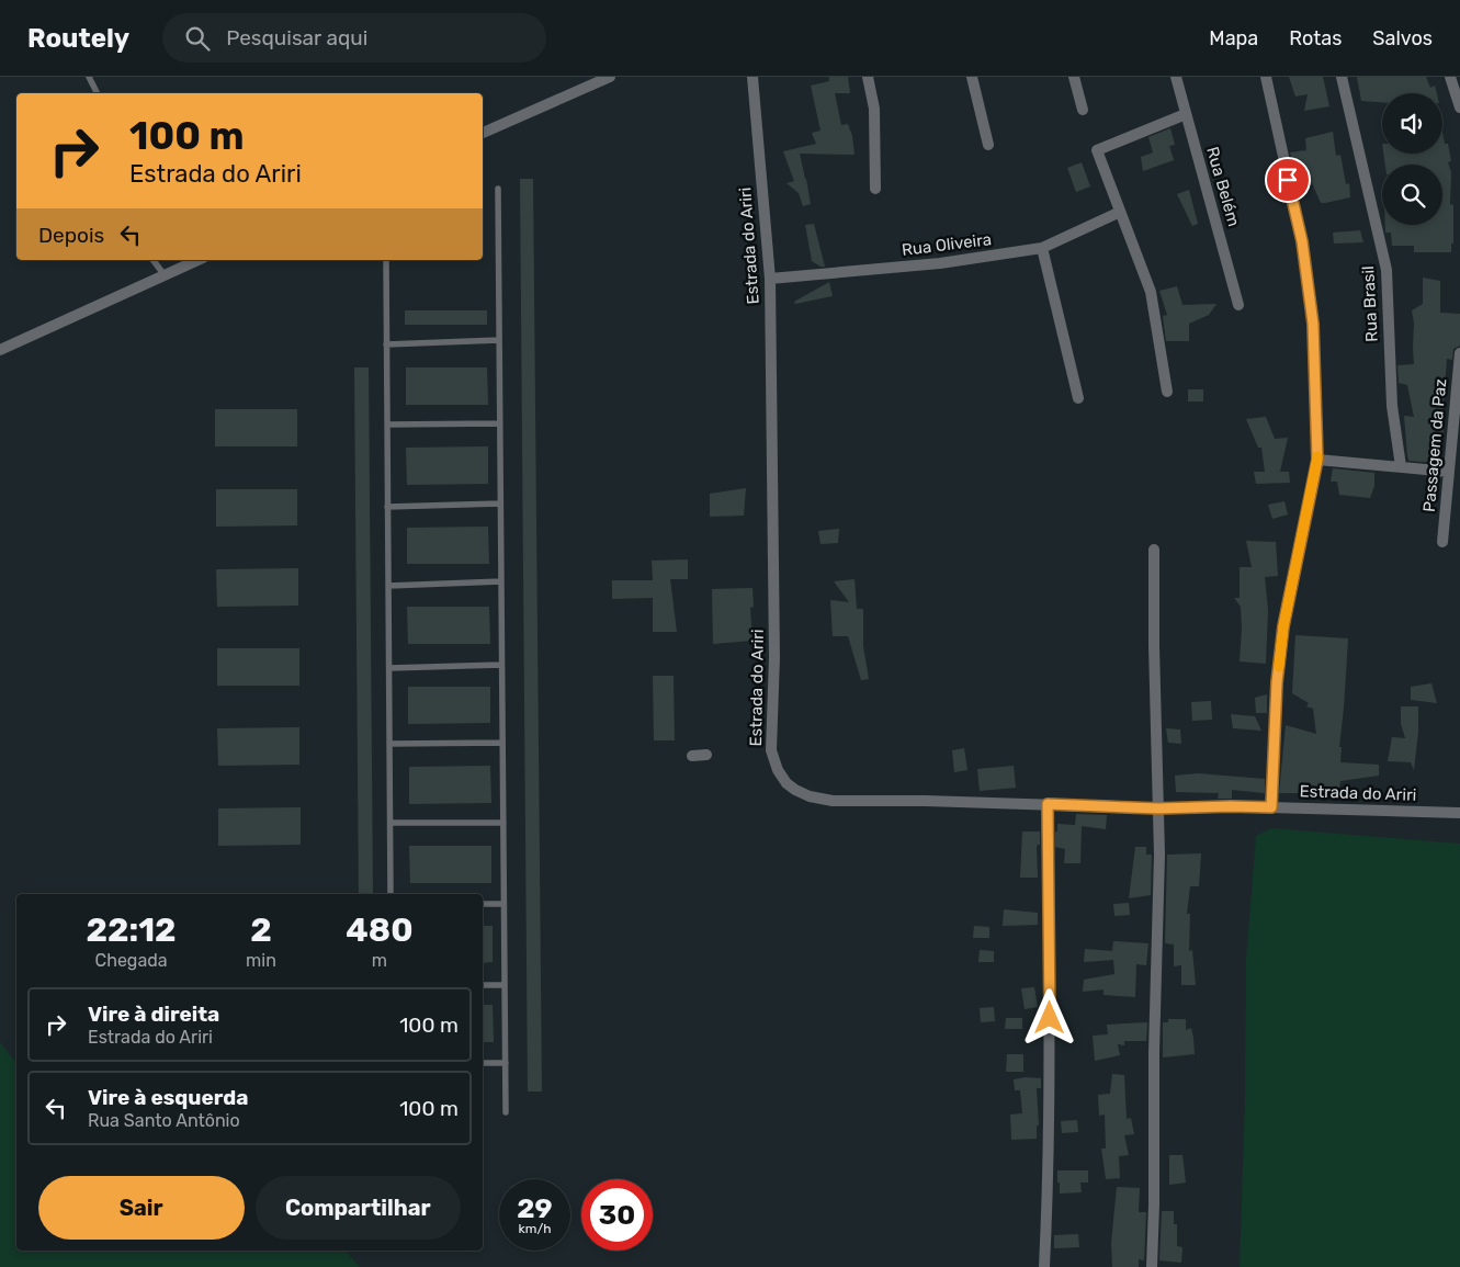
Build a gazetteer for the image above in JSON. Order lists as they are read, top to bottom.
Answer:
{
  "streets": {
    "street": [
      "Rua Belém",
      "Rua Oliveira",
      "Estrada do Ariri",
      "Rua Brasil",
      "Passagem da Paz"
    ]
  },
  "crossings": [
    ["Rua Oliveira", "Estrada do Ariri"]
  ],
  "page": {
    "header": "Routely",
    "search": "Pesquisar aqui",
    "nav": ["Mapa", "Rotas", "Salvos"],
    "turn": ["100 m", "Estrada do Ariri"],
    "then": "Depois",
    "eta": [
      "22:12",
      "Chegada",
      "2",
      "min",
      "480",
      "m"
    ],
    "list": [
      {
        "name": "Vire à direita",
        "note": "Estrada do Ariri",
        "value": "100 m"
      },
      {
        "name": "Vire à esquerda",
        "note": "Rua Santo Antônio",
        "value": "100 m"
      }
    ],
    "buttons": ["Sair", "Compartilhar"],
    "speed": "29 km/h",
    "limit": "30"
  }
}
